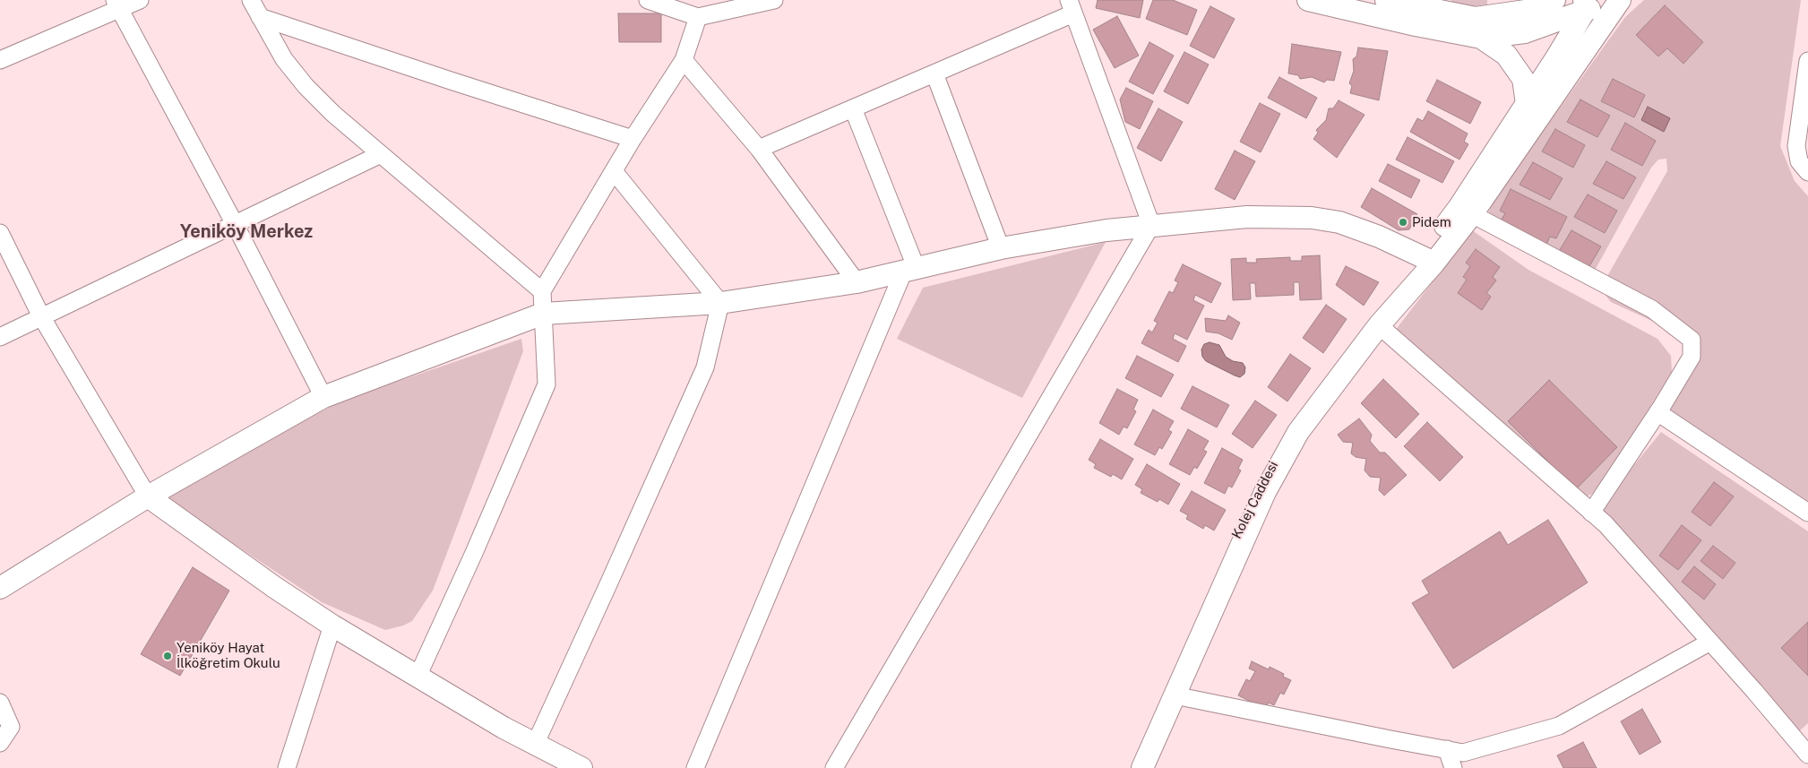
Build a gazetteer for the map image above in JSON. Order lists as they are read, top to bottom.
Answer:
{
  "streets": {
    "street": ["Kolej Caddesi"]
  },
  "districts": ["Yeniköy Merkez"],
  "places": ["Pidem", "Yeniköy Hayat İlköğretim Okulu"]
}
